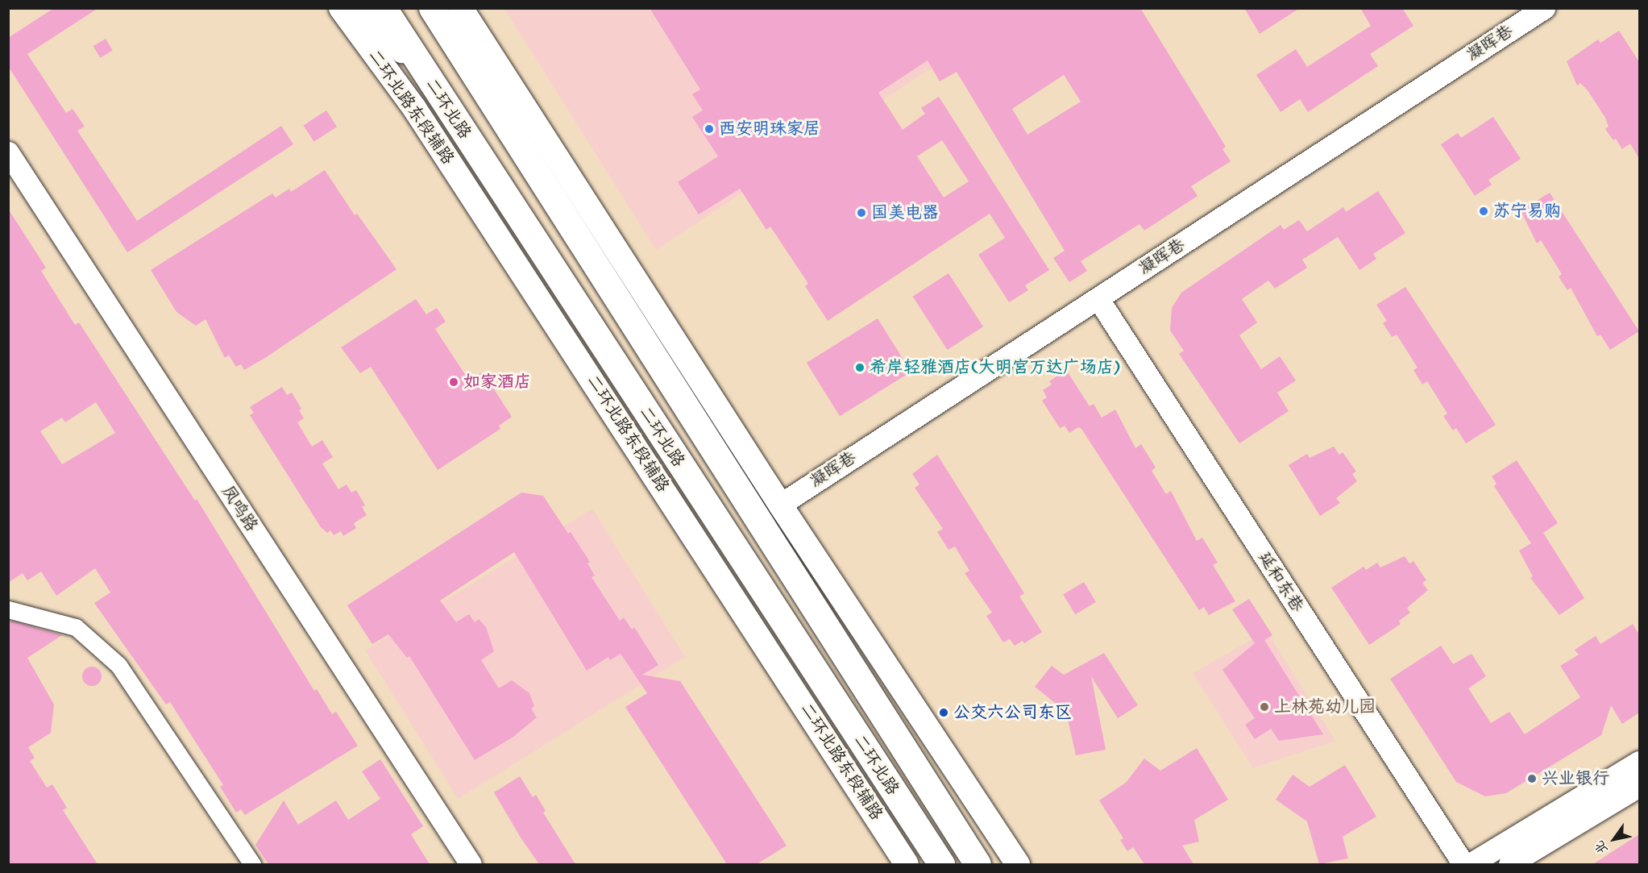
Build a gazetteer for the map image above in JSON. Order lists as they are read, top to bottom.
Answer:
{
  "streets": {
    "highway": ["二环北路"],
    "main road": ["二环北路东段辅路"],
    "street": ["凝晖巷", "凤鸣路", "延和东巷"]
  },
  "crossings": [
    ["凝晖巷", "延和东巷"]
  ],
  "places": [
    "西安明珠家居",
    "苏宁易购",
    "国美电器",
    "希岸轻雅酒店(大明宫万达广场店)",
    "如家酒店",
    "上林苑幼儿园",
    "公交六公司东区",
    "兴业银行"
  ],
  "north": "bottom left"
}
